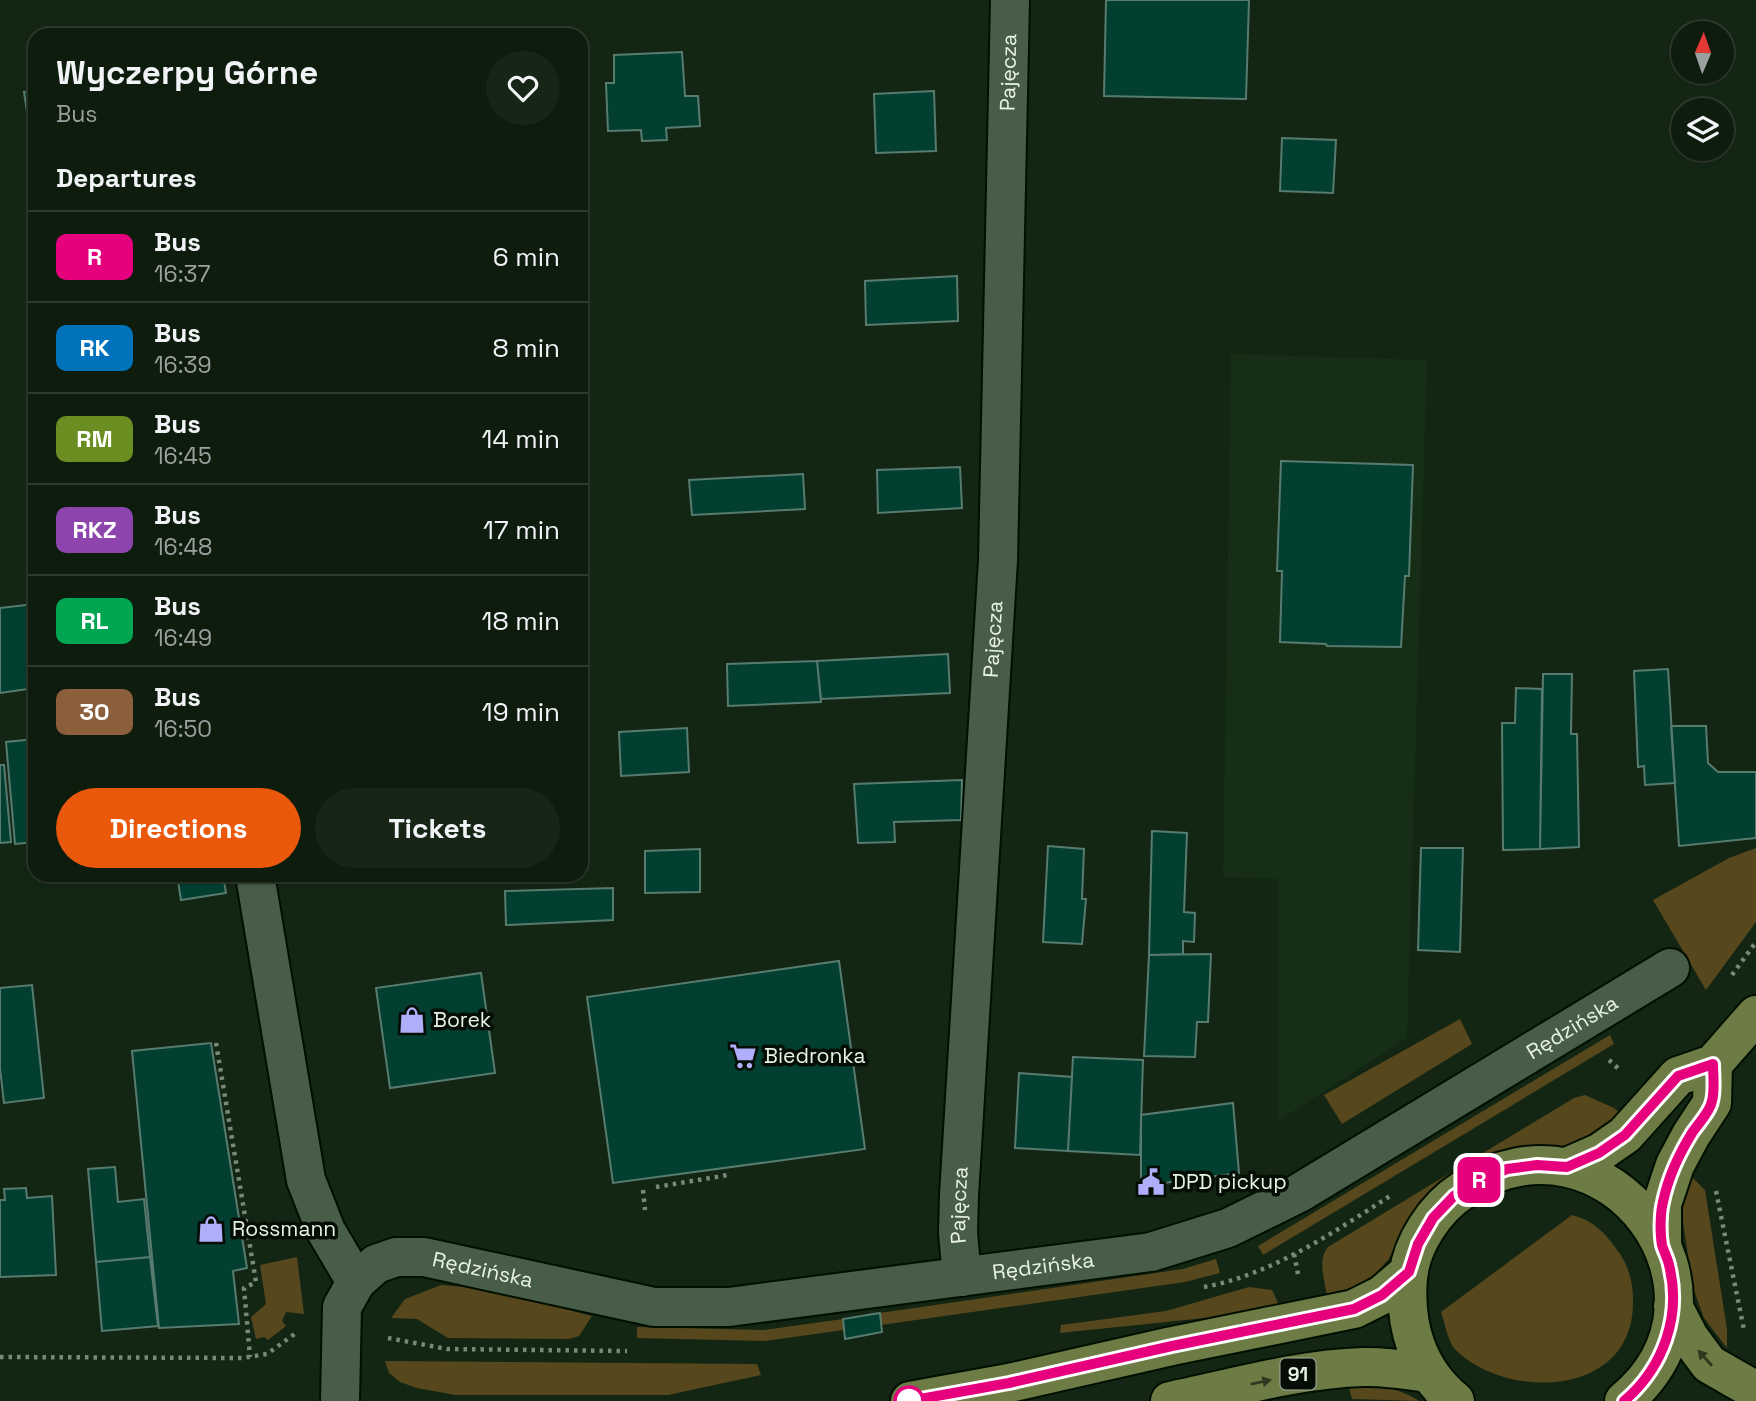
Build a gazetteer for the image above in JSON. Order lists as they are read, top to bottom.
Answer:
{
  "streets": {
    "main road": ["91"],
    "street": ["Pajęcza", "Rędzińska"]
  },
  "crossings": [
    ["Pajęcza", "Rędzińska"]
  ],
  "places": {
    "shop": ["Borek", "Rossmann"],
    "supermarket": ["Biedronka"],
    "public building": ["DPD pickup"]
  },
  "lines": ["bus line R"],
  "north": "top",
  "page": {
    "on_map": "R",
    "heading": [
      ["Wyczerpy Górne", "Bus"],
      "Departures"
    ],
    "list": [
      {
        "mark": "R",
        "name": "Bus",
        "note": "16:37",
        "value": "6 min"
      },
      {
        "mark": "RK",
        "name": "Bus",
        "note": "16:39",
        "value": "8 min"
      },
      {
        "mark": "RM",
        "name": "Bus",
        "note": "16:45",
        "value": "14 min"
      },
      {
        "mark": "RKZ",
        "name": "Bus",
        "note": "16:48",
        "value": "17 min"
      },
      {
        "mark": "RL",
        "name": "Bus",
        "note": "16:49",
        "value": "18 min"
      },
      {
        "mark": "30",
        "name": "Bus",
        "note": "16:50",
        "value": "19 min"
      }
    ],
    "buttons": ["Directions", "Tickets"]
  }
}
